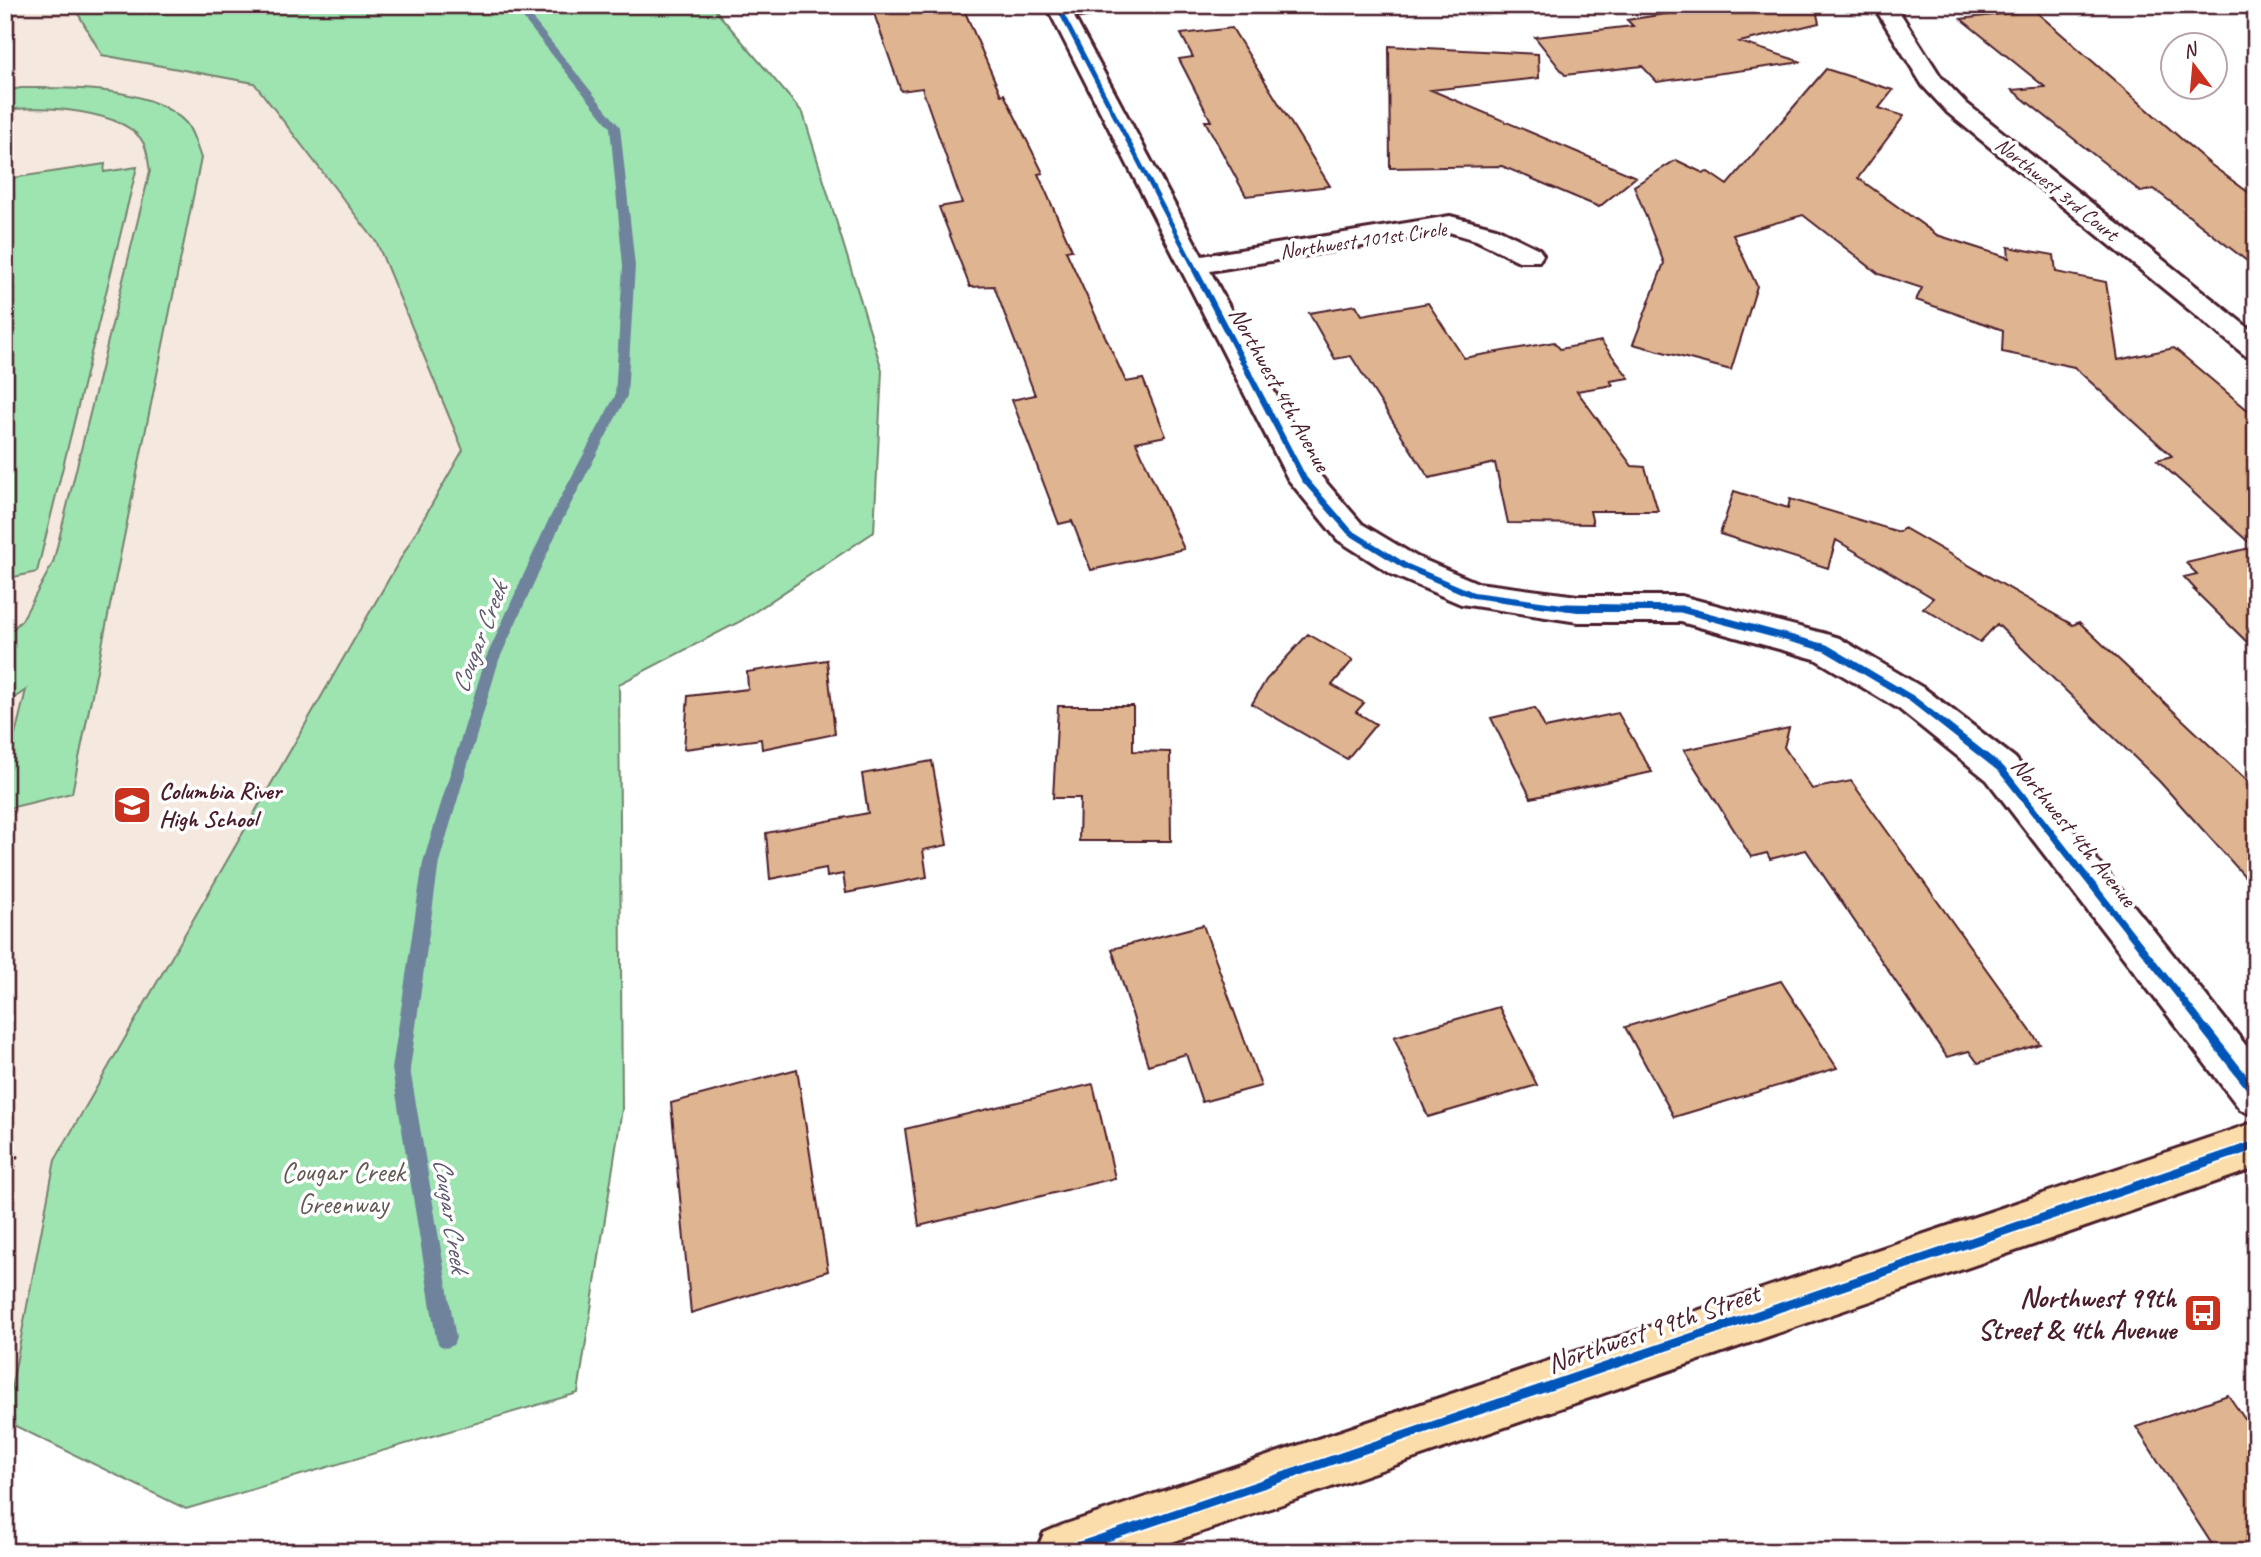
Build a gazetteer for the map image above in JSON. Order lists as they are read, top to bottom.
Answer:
{
  "streets": {
    "main road": ["Northwest 99th Street"],
    "street": ["Northwest 3rd Court", "Northwest 101st Circle", "Northwest 4th Avenue"]
  },
  "crossings": [
    ["Northwest 101st Circle", "Northwest 4th Avenue"]
  ],
  "water": ["Cougar Creek"],
  "parks": ["Cougar Creek Greenway"],
  "places": {
    "school or university": ["Columbia River High School"],
    "bus stop": ["Northwest 99th Street & 4th Avenue"]
  },
  "north": "top"
}
